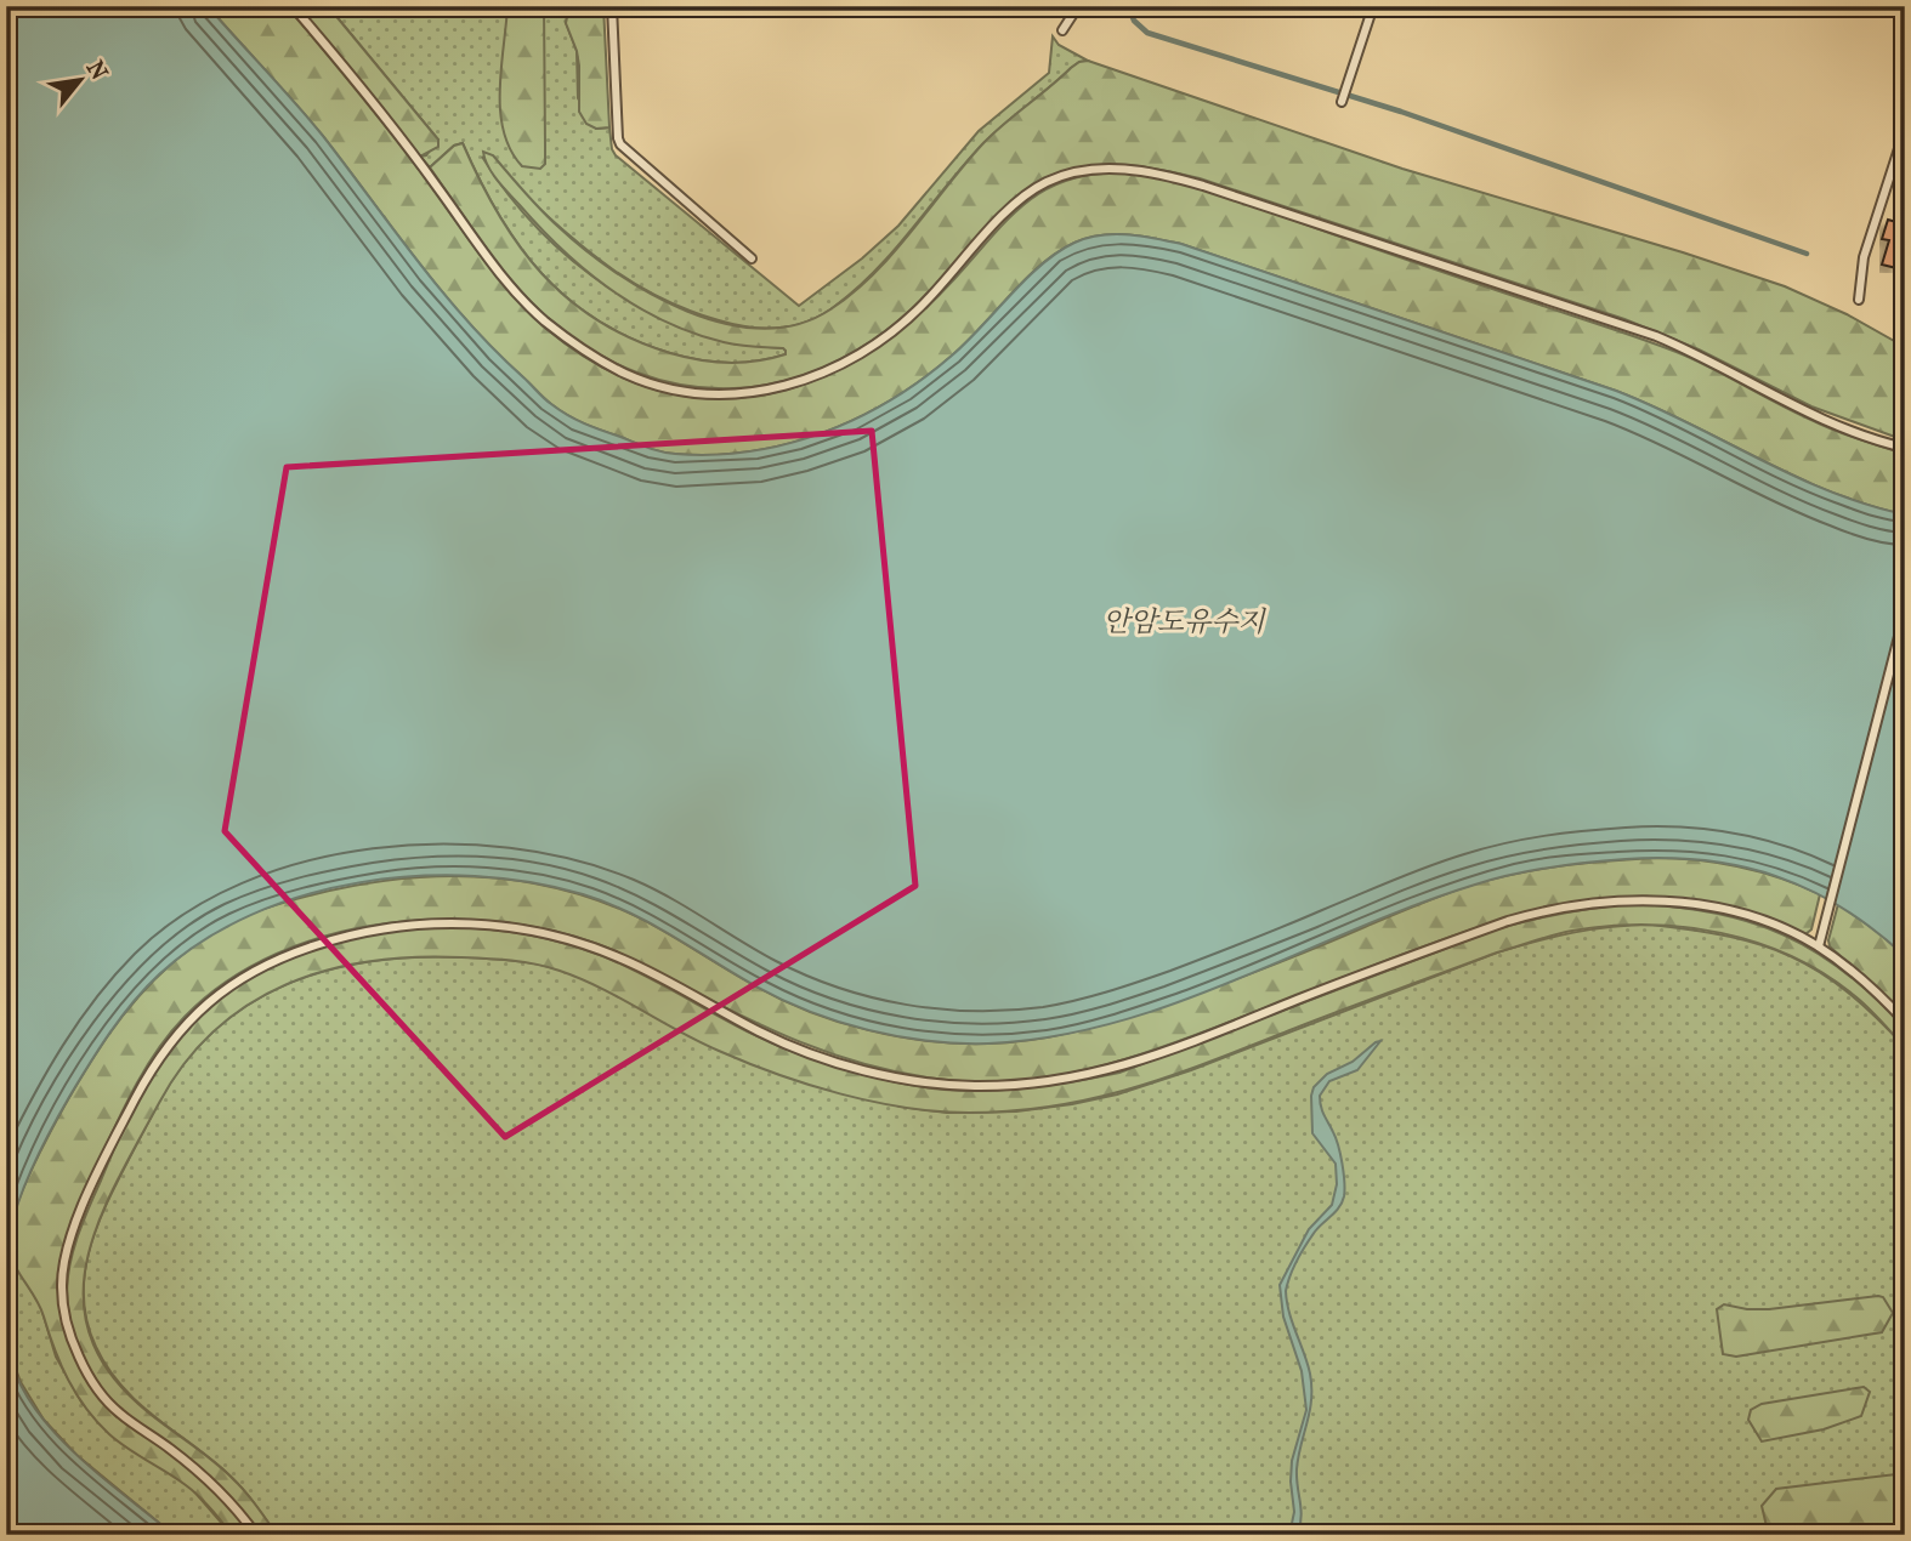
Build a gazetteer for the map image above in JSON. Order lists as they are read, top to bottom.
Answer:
{
  "water": ["안암도유수지"],
  "north": "top right"
}
